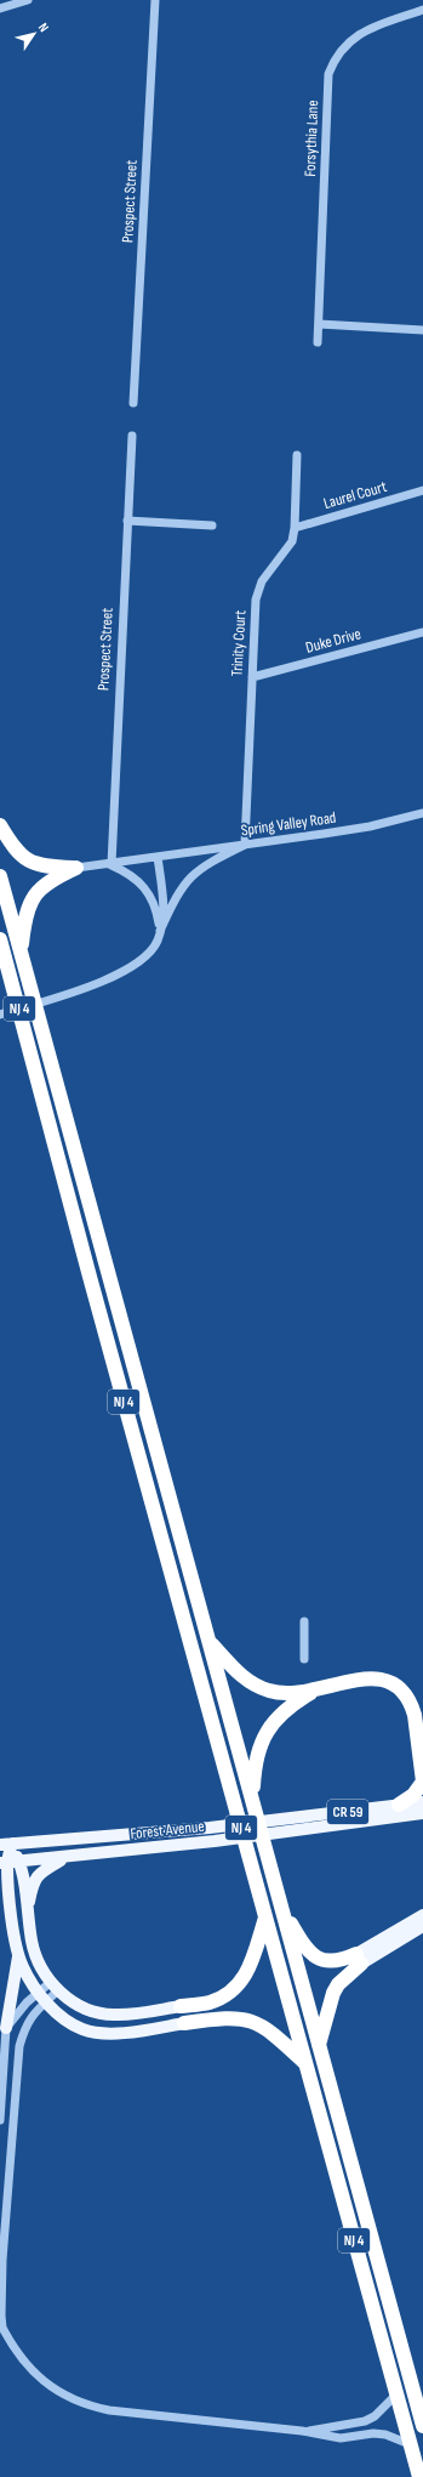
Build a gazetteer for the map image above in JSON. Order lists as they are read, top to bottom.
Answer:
{
  "streets": {
    "highway": ["NJ 4"],
    "main road": ["CR 59", "Forest Avenue"],
    "street": [
      "Forsythia Lane",
      "Prospect Street",
      "Laurel Court",
      "Duke Drive",
      "Trinity Court",
      "Spring Valley Road"
    ]
  },
  "crossings": [
    ["Prospect Street", "Spring Valley Road"],
    ["Laurel Court", "Trinity Court"],
    ["Duke Drive", "Trinity Court"],
    ["Trinity Court", "Spring Valley Road"]
  ],
  "north": "top right"
}
